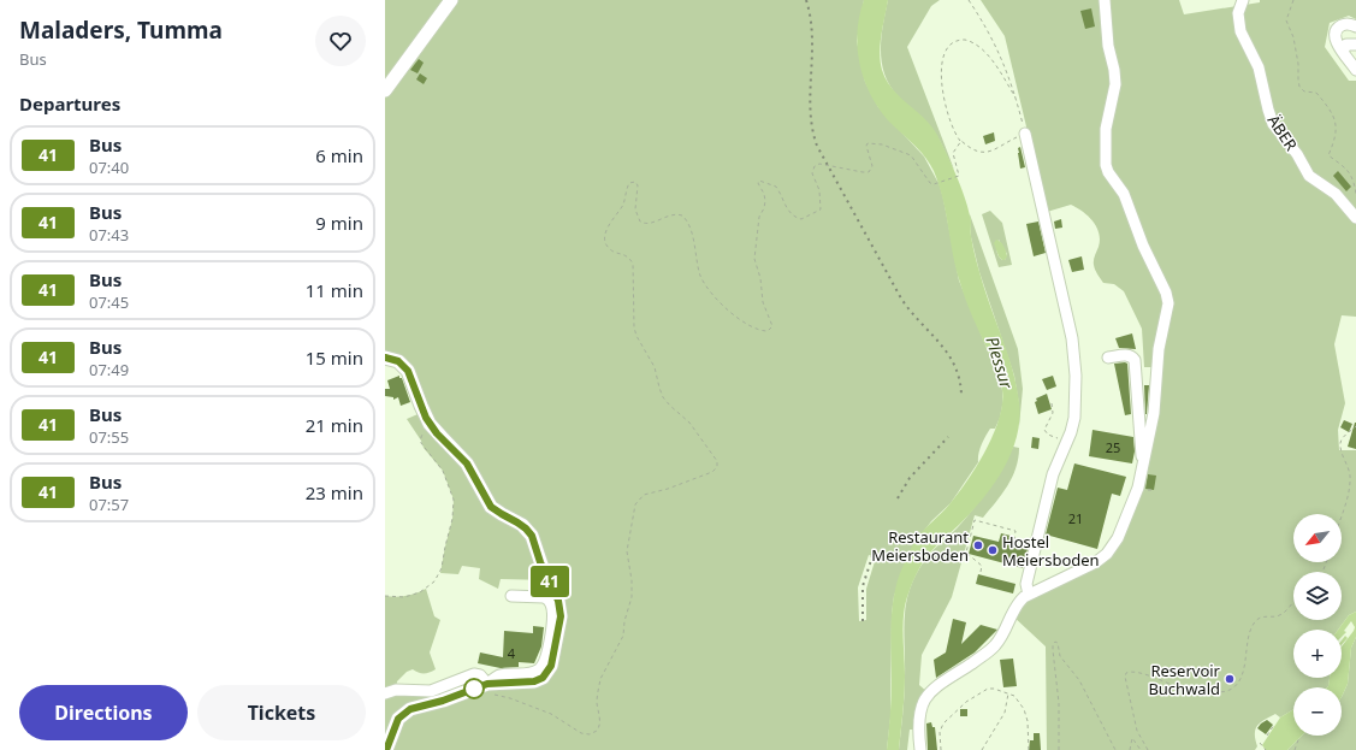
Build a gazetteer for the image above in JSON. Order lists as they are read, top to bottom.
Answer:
{
  "streets": {
    "street": ["ÄBER"]
  },
  "water": ["Plessur"],
  "places": ["Restaurant Meiersboden", "Hostel Meiersboden", "Reservoir Buchwald"],
  "lines": ["bus line 41"],
  "house_numbers": ["25", "21", "4"],
  "north": "bottom left",
  "page": {
    "heading": [
      ["Maladers, Tumma", "Bus"],
      "Departures"
    ],
    "on_map": "41",
    "list": [
      {
        "mark": "41",
        "name": "Bus",
        "note": "07:40",
        "value": "6 min"
      },
      {
        "mark": "41",
        "name": "Bus",
        "note": "07:43",
        "value": "9 min"
      },
      {
        "mark": "41",
        "name": "Bus",
        "note": "07:45",
        "value": "11 min"
      },
      {
        "mark": "41",
        "name": "Bus",
        "note": "07:49",
        "value": "15 min"
      },
      {
        "mark": "41",
        "name": "Bus",
        "note": "07:55",
        "value": "21 min"
      },
      {
        "mark": "41",
        "name": "Bus",
        "note": "07:57",
        "value": "23 min"
      }
    ],
    "map_buttons": ["+", "−"],
    "buttons": ["Directions", "Tickets"]
  }
}
